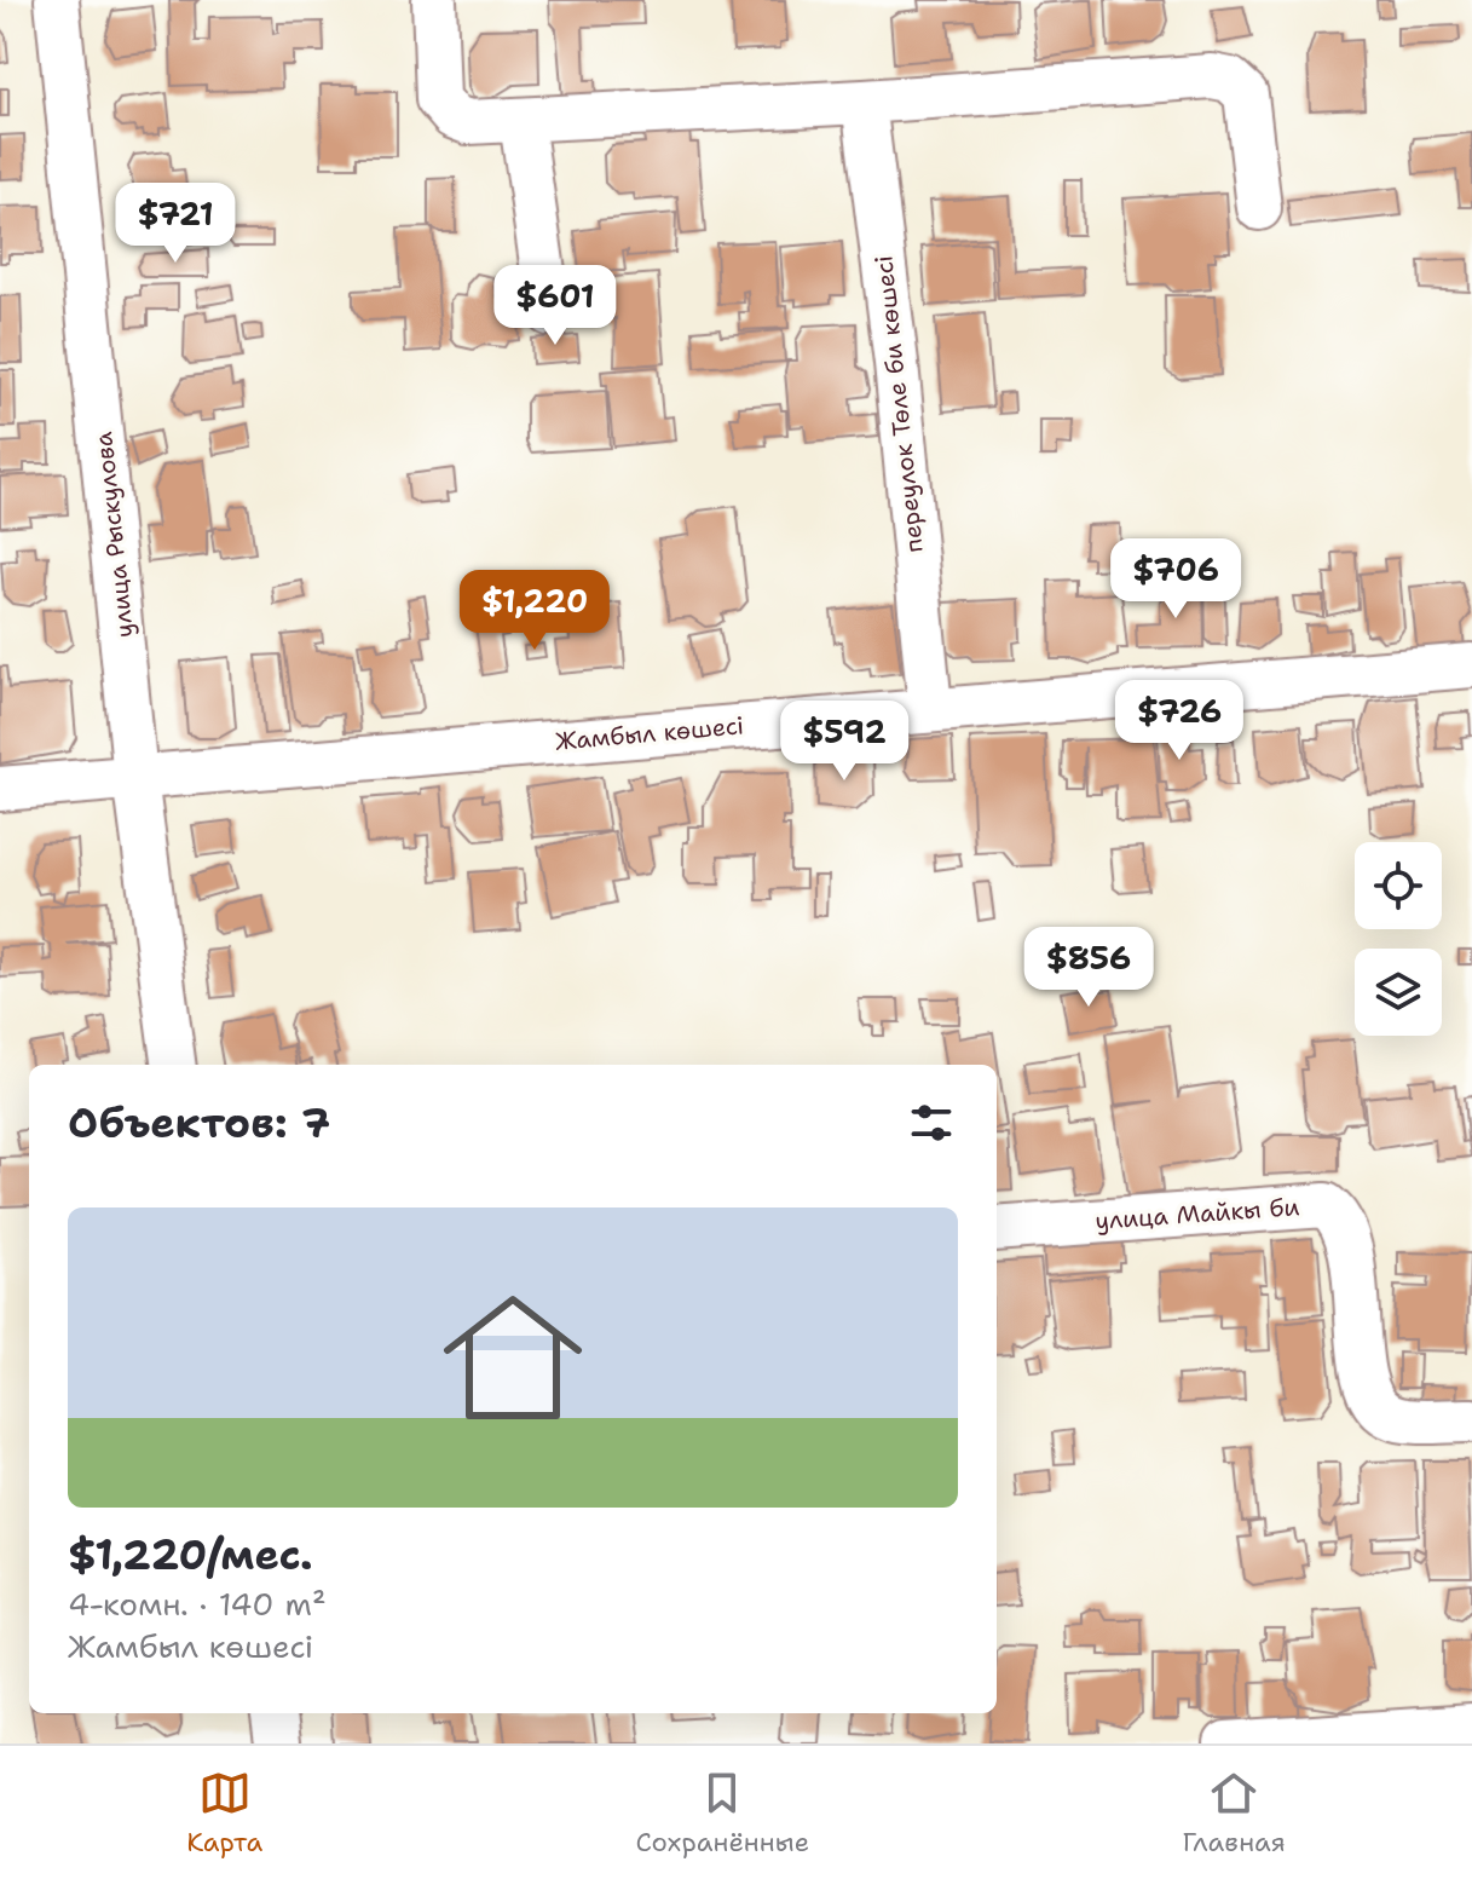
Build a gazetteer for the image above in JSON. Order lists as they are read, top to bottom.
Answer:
{
  "streets": {
    "street": [
      "переулок Төле би көшесі",
      "улица Рыскулова",
      "Жамбыл көшесі",
      "улица Майкы би"
    ]
  },
  "crossings": [
    ["переулок Төле би көшесі", "Жамбыл көшесі"],
    ["улица Рыскулова", "Жамбыл көшесі"]
  ],
  "page": {
    "price": [
      "$721",
      "$601",
      "$706",
      "$1,220",
      "$726",
      "$592",
      "$856"
    ],
    "heading": "Объектов: 7",
    "list": [
      {
        "name": "$1,220/мес.",
        "note": "4-комн. · 140 m² · Жамбыл көшесі"
      }
    ],
    "tabs": ["Карта", "Сохранённые", "Главная"]
  }
}
